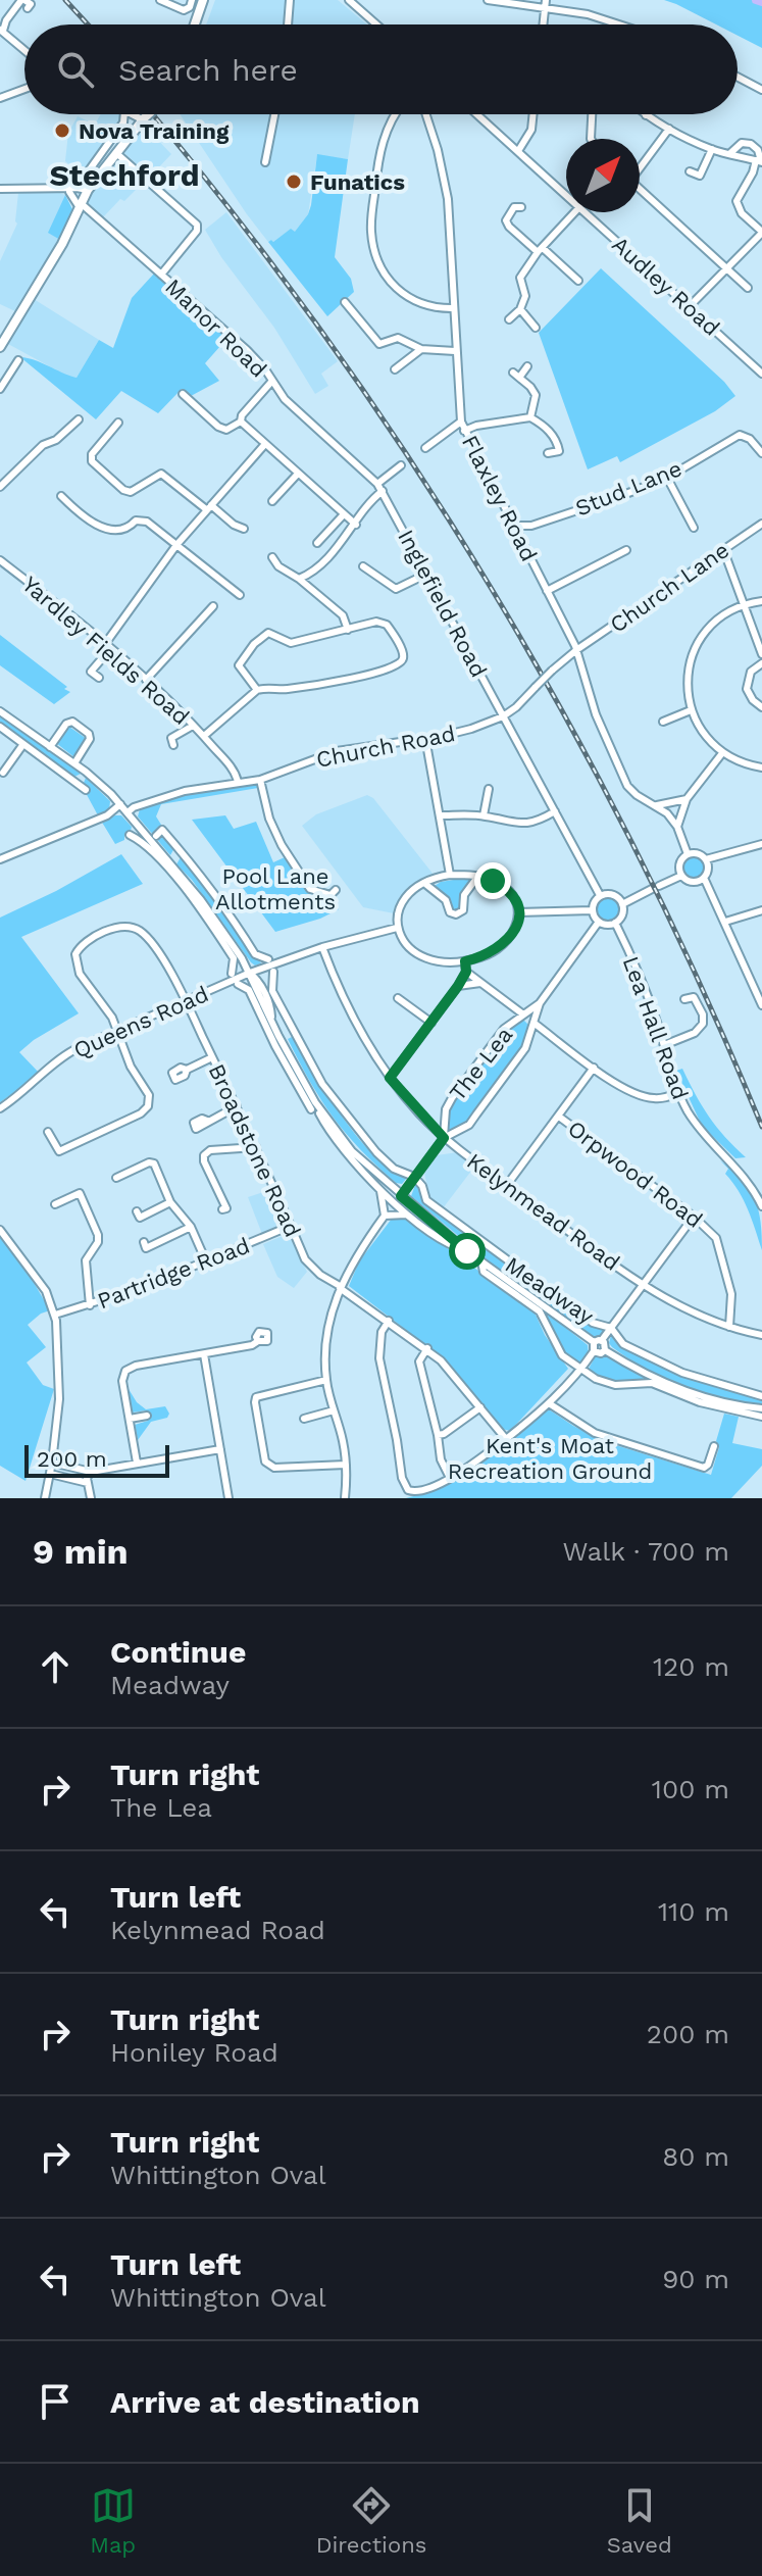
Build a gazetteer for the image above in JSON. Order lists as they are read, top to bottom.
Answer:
{
  "streets": {
    "street": [
      "Audley Road",
      "Manor Road",
      "Stud Lane",
      "Flaxley Road",
      "Church Lane",
      "Inglefield Road",
      "Yardley Fields Road",
      "Church Road",
      "Queens Road",
      "Lea Hall Road",
      "The Lea",
      "Broadstone Road",
      "Orpwood Road",
      "Kelynmead Road",
      "Partridge Road",
      "Meadway"
    ]
  },
  "crossings": [
    ["Manor Road", "Inglefield Road"],
    ["Stud Lane", "Flaxley Road"],
    ["Flaxley Road", "Church Lane"],
    ["Flaxley Road", "Church Road"],
    ["Church Lane", "Church Road"],
    ["Inglefield Road", "Church Road"],
    ["Yardley Fields Road", "Church Road"],
    ["Church Road", "Meadway"],
    ["Queens Road", "Broadstone Road"],
    ["Queens Road", "Kelynmead Road"],
    ["Queens Road", "Meadway"],
    ["Lea Hall Road", "The Lea"],
    ["The Lea", "Kelynmead Road"],
    ["The Lea", "Meadway"],
    ["Broadstone Road", "Partridge Road"],
    ["Orpwood Road", "Kelynmead Road"]
  ],
  "districts": ["Stechford"],
  "parks": ["Pool Lane Allotments", "Kent's Moat Recreation Ground"],
  "places": ["Nova Training", "Funatics"],
  "scale_bar": "200 m",
  "north": "top right",
  "page": {
    "search": "Search here",
    "scale": "200 m",
    "heading": ["9 min", "Walk · 700 m"],
    "list": [
      ["Continue", "Meadway", "120 m"],
      ["Turn right", "The Lea", "100 m"],
      ["Turn left", "Kelynmead Road", "110 m"],
      ["Turn right", "Honiley Road", "200 m"],
      ["Turn right", "Whittington Oval", "80 m"],
      ["Turn left", "Whittington Oval", "90 m"],
      "Arrive at destination"
    ],
    "nav": ["Map", "Directions", "Saved"]
  }
}
